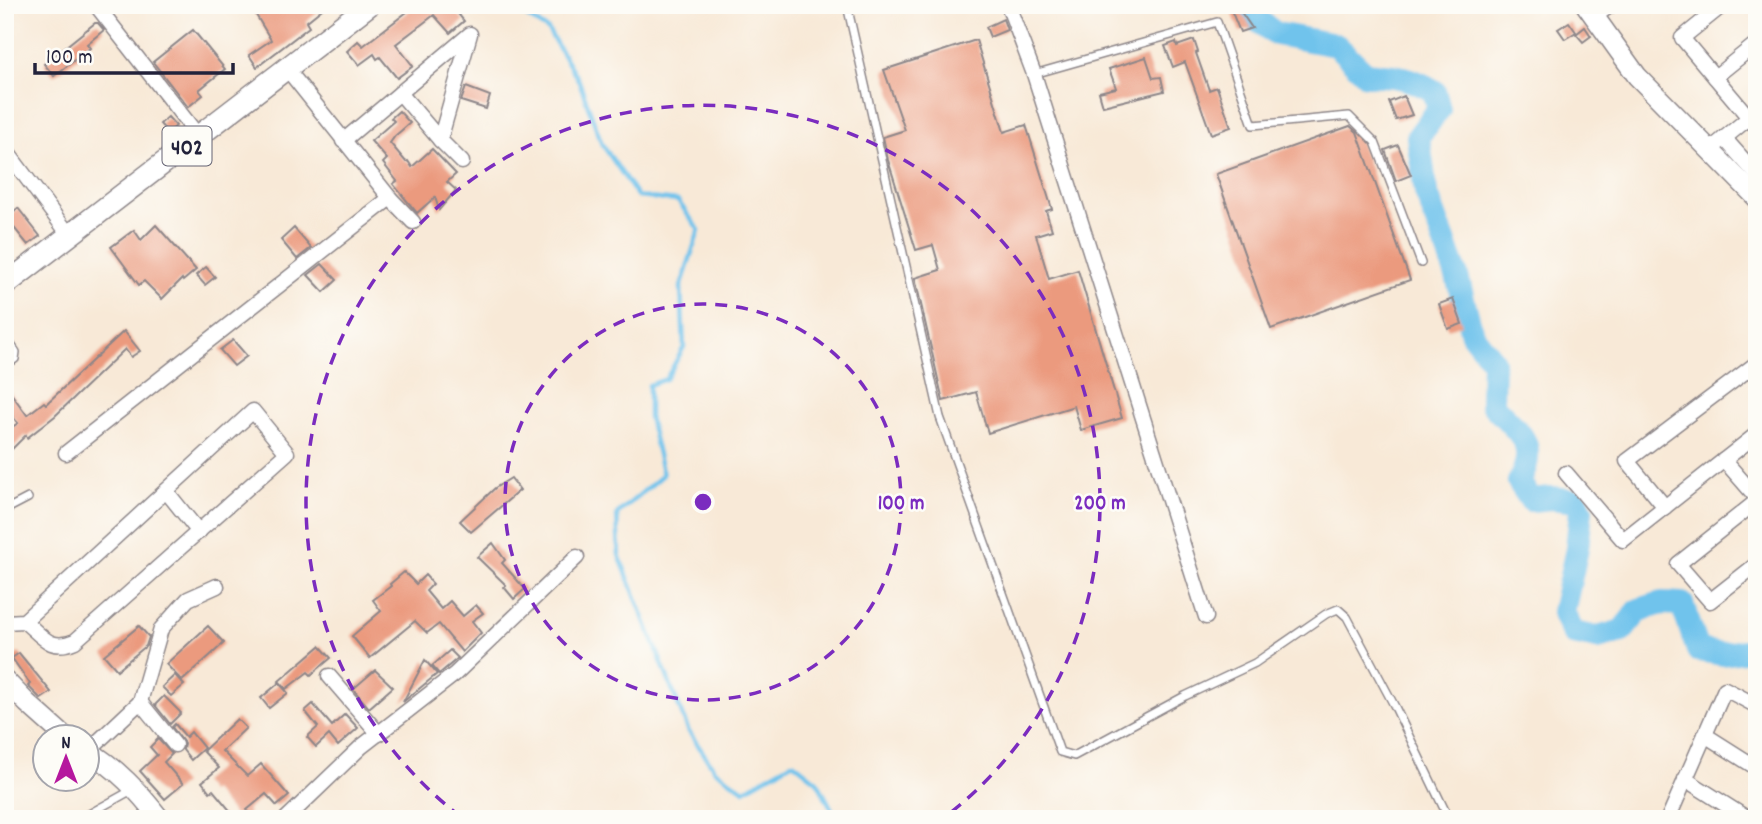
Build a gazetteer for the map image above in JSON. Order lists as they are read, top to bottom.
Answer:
{
  "streets": {
    "main road": ["402"]
  },
  "scale_bar": "100 m",
  "north": "top",
  "rings": ["100 m", "200 m"]
}
